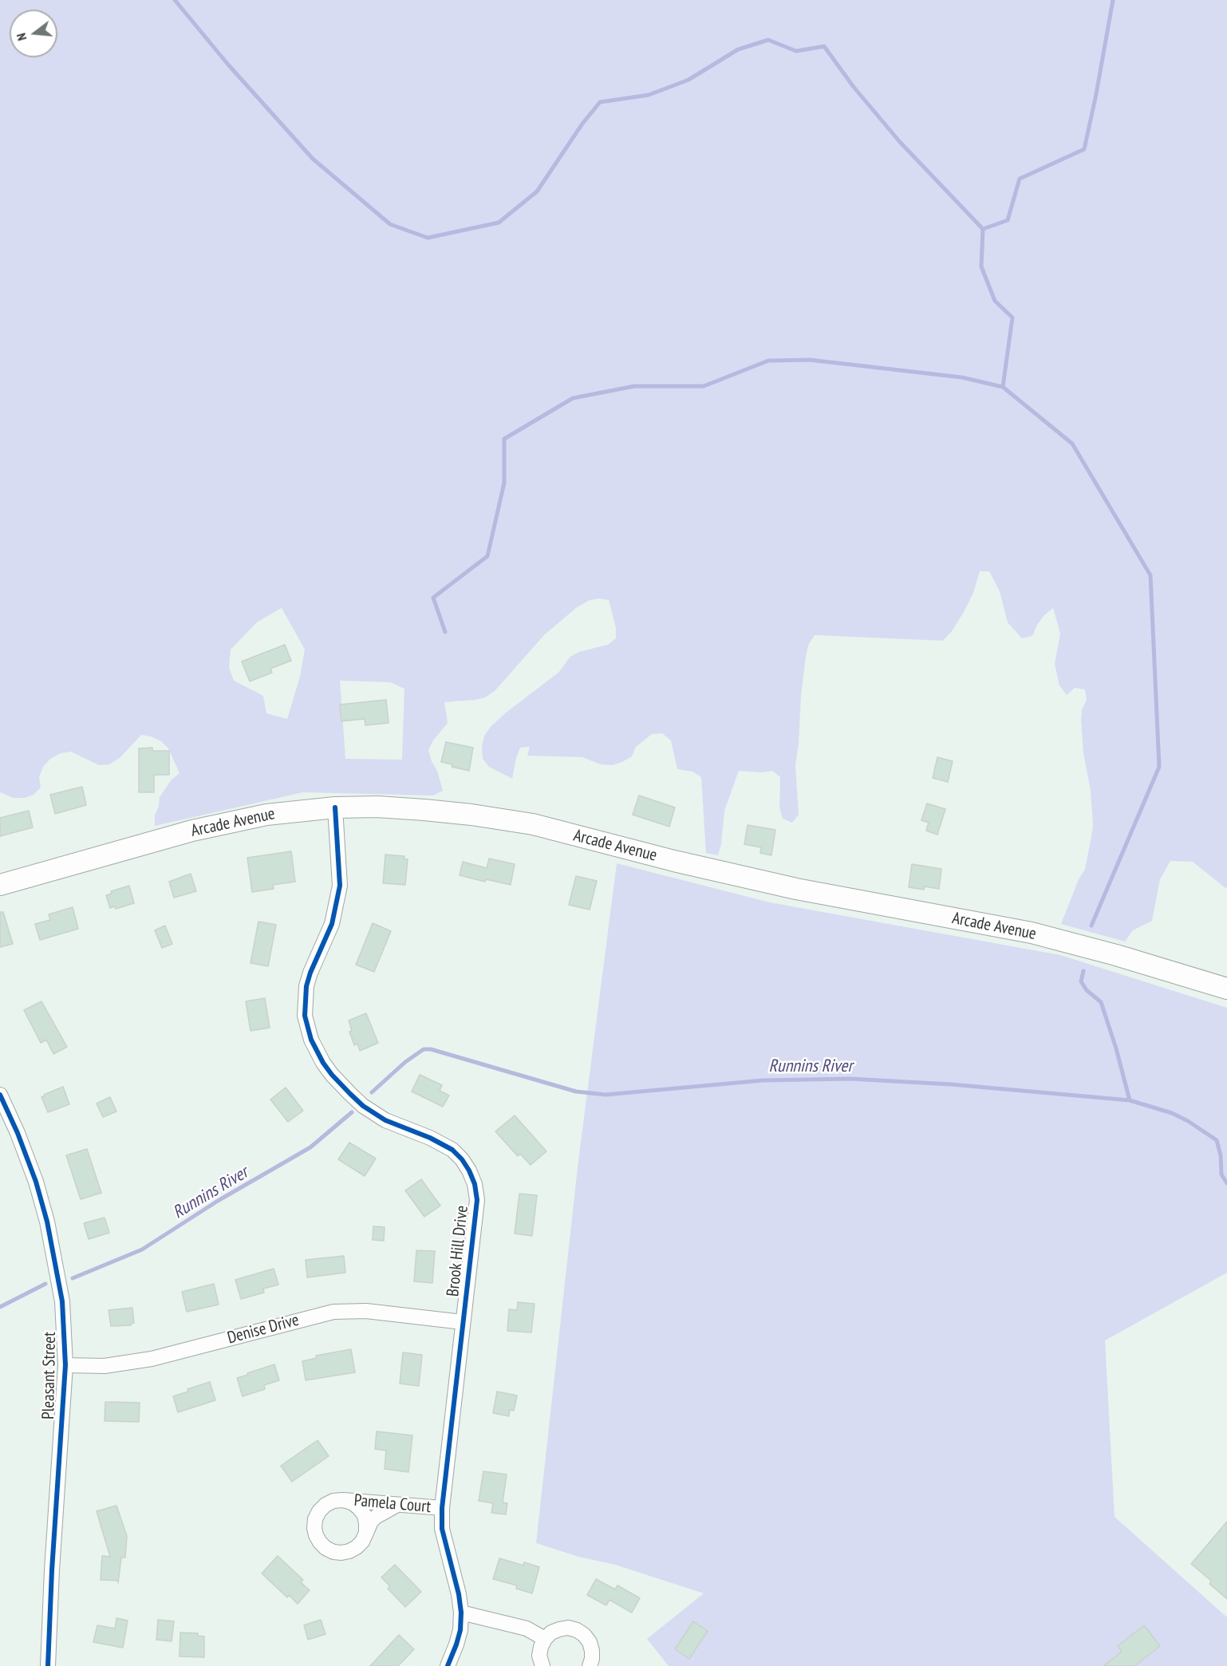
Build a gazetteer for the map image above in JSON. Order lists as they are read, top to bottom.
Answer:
{
  "streets": {
    "main road": ["Arcade Avenue"],
    "street": [
      "Brook Hill Drive",
      "Denise Drive",
      "Pleasant Street",
      "Pamela Court"
    ]
  },
  "crossings": [
    ["Arcade Avenue", "Brook Hill Drive"],
    ["Brook Hill Drive", "Denise Drive"],
    ["Brook Hill Drive", "Pamela Court"],
    ["Denise Drive", "Pleasant Street"]
  ],
  "water": ["Runnins River"],
  "north": "left"
}
